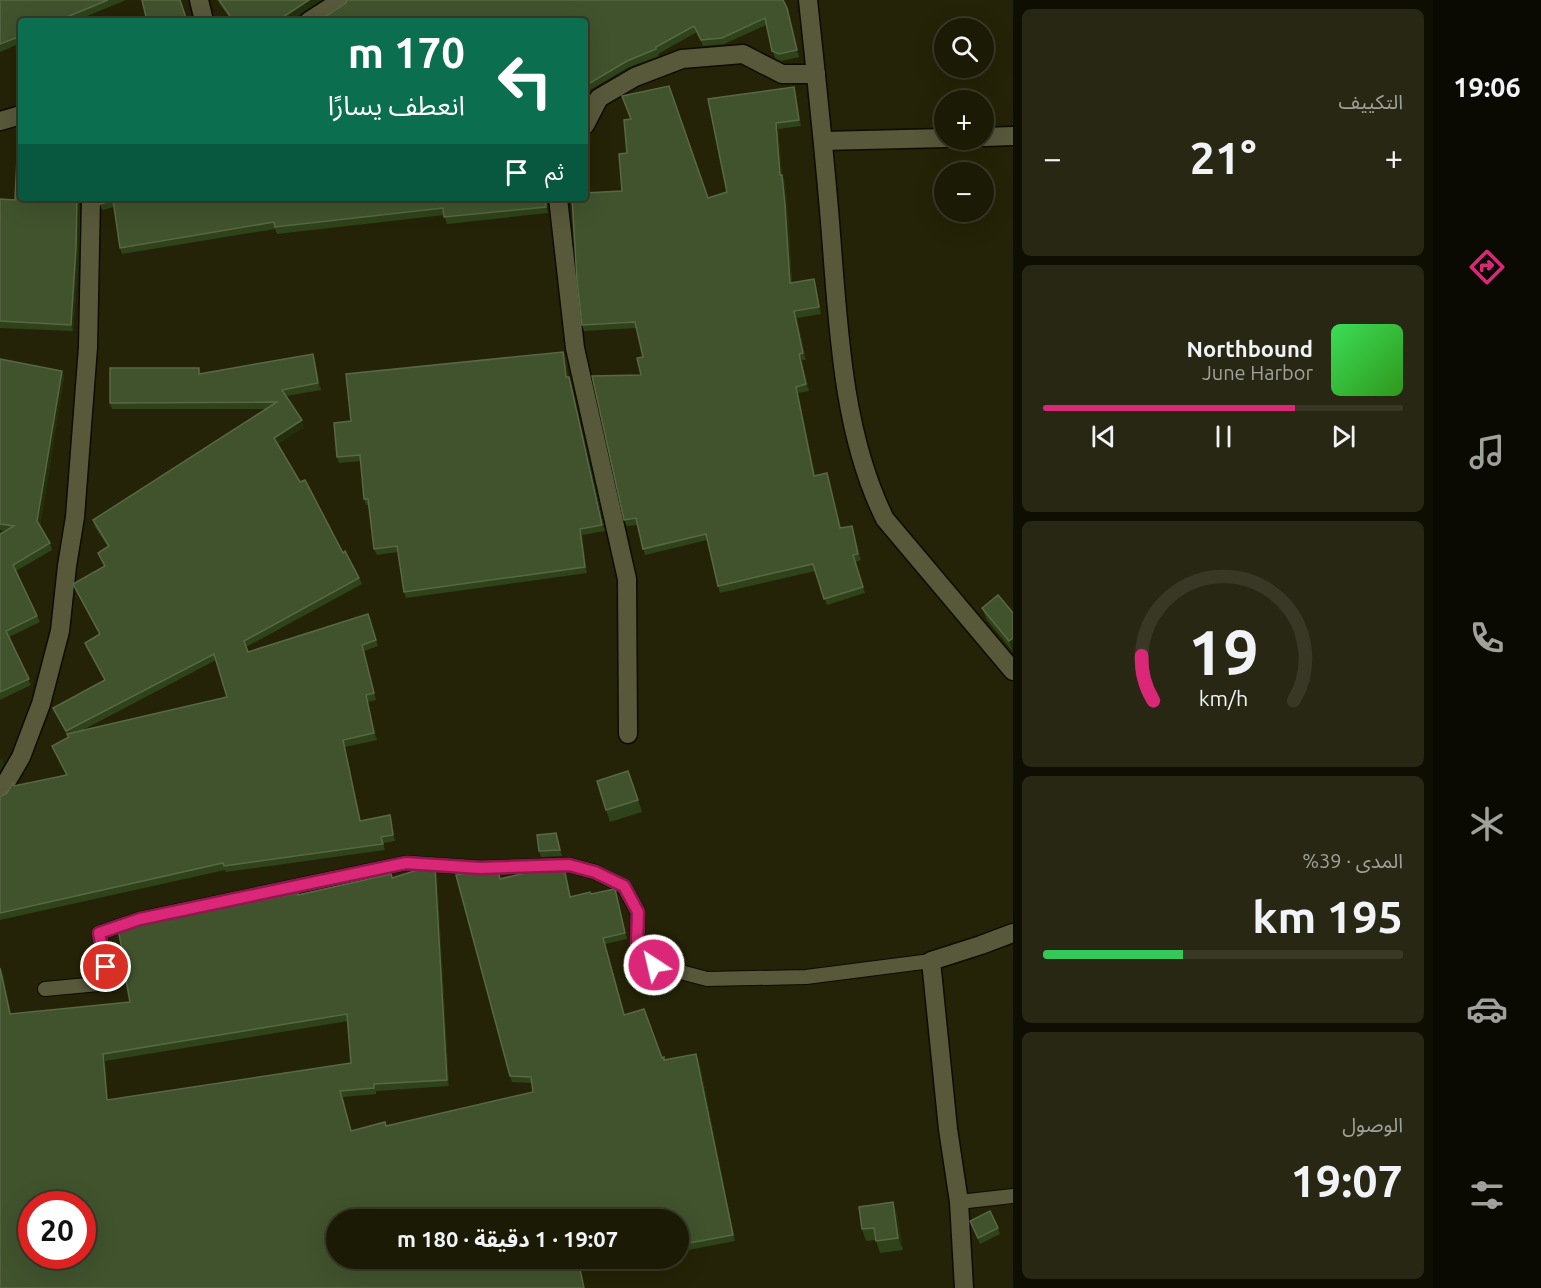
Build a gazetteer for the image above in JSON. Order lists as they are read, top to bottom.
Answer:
{
  "page": {
    "tabs": "19:06",
    "tile": [
      "التكييف",
      ["المدى · 39%", "195 km"],
      ["الوصول", "19:07"]
    ],
    "map_buttons": ["+", "−"],
    "turn": ["170 m", "انعطف يسارًا"],
    "heat": ["−", "21°", "+"],
    "then": "ثم",
    "song": ["Northbound", "June Harbor"],
    "limit": "20",
    "trip": "19:07 · 1 دقيقة · 180 m",
    "gauge": ["19", "km/h"]
  }
}
